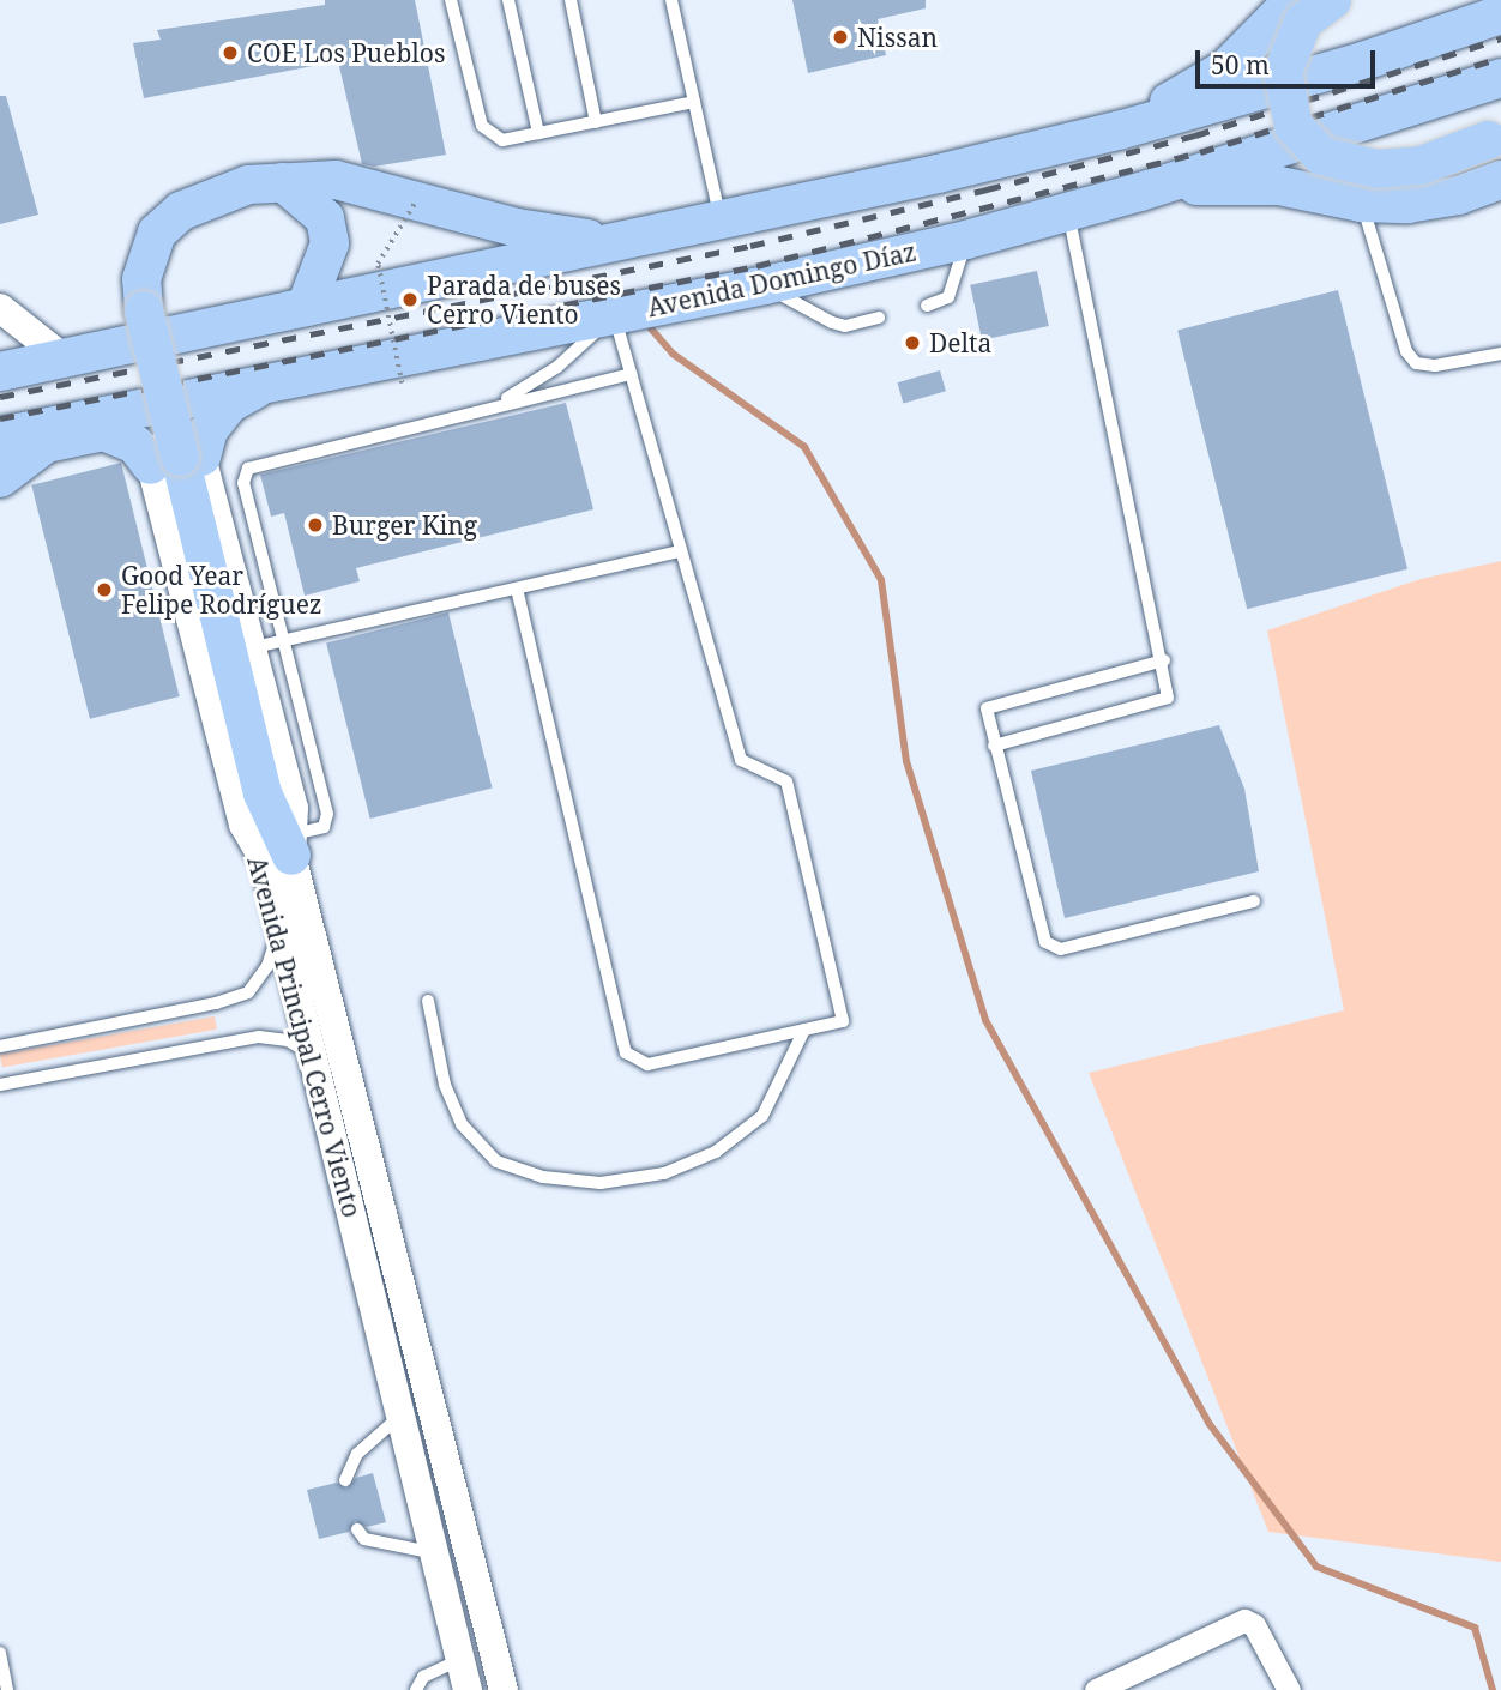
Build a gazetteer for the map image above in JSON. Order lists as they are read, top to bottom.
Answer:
{
  "streets": {
    "main road": ["Avenida Domingo Díaz"],
    "street": ["Avenida Principal Cerro Viento"]
  },
  "places": [
    "Nissan",
    "COE Los Pueblos",
    "Parada de buses Cerro Viento",
    "Delta",
    "Burger King",
    "Good Year Felipe Rodríguez"
  ],
  "scale_bar": "50 m"
}
